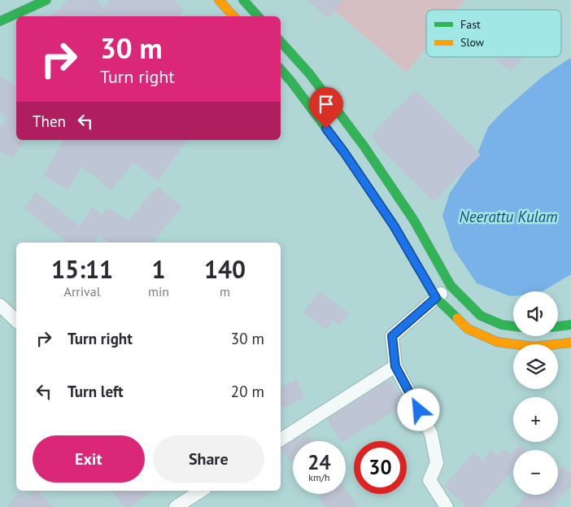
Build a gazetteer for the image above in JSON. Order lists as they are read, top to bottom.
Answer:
{
  "water": ["Neerattu Kulam"],
  "legend": ["Fast", "Slow"],
  "page": {
    "turn": ["30 m", "Turn right"],
    "then": "Then",
    "eta": [
      "15:11",
      "Arrival",
      "1",
      "min",
      "140",
      "m"
    ],
    "map_buttons": ["+", "−"],
    "list": [
      {
        "name": "Turn right",
        "value": "30 m"
      },
      {
        "name": "Turn left",
        "value": "20 m"
      }
    ],
    "buttons": ["Exit", "Share"],
    "speed": "24 km/h",
    "limit": "30"
  }
}
